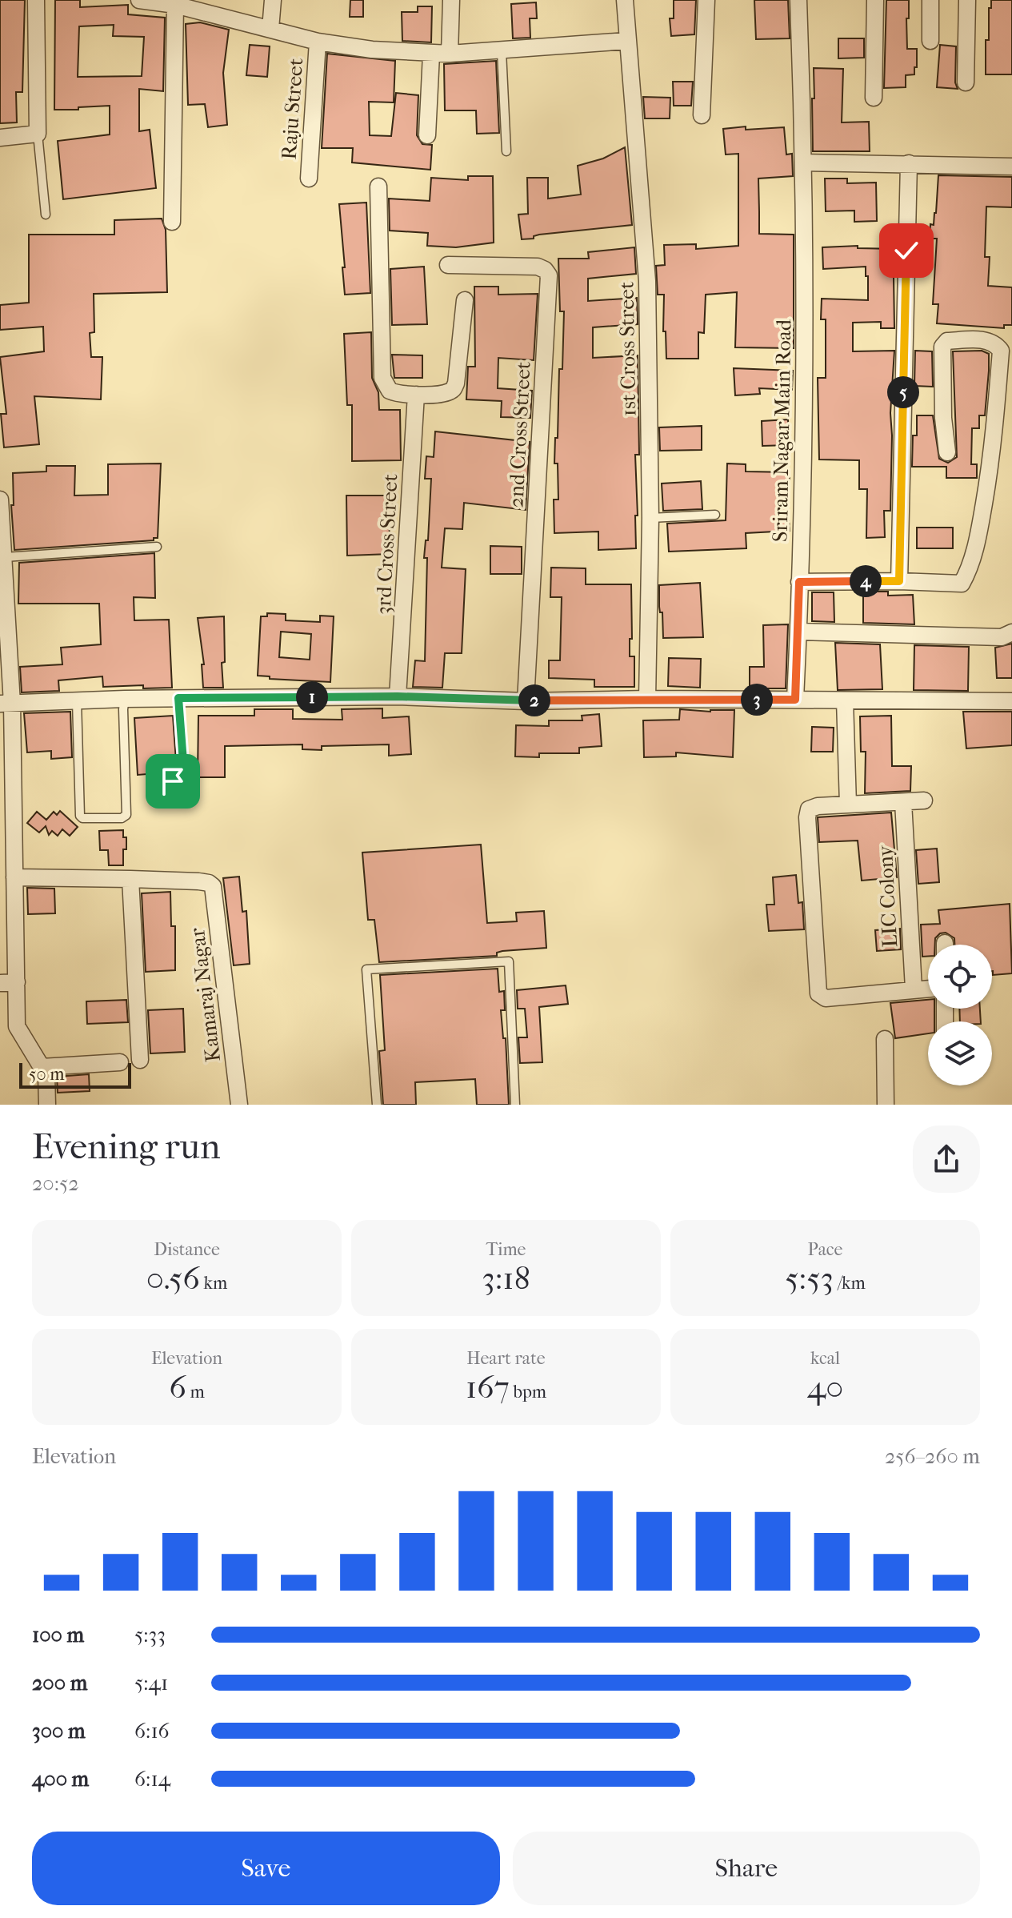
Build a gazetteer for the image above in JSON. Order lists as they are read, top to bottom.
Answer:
{
  "streets": {
    "street": [
      "Raju Street",
      "1st Cross Street",
      "Sriram Nagar Main Road",
      "2nd Cross Street",
      "3rd Cross Street",
      "LIC Colony",
      "Kamaraj Nagar"
    ]
  },
  "scale_bar": "50 m",
  "page": {
    "pins": [
      "5",
      "4",
      "1",
      "3",
      "2"
    ],
    "scale": "50 m",
    "heading": ["Evening run", "20:52"],
    "stats": [
      ["Distance", "0.56 km"],
      ["Time", "3:18"],
      ["Pace", "5:53 /km"],
      ["Elevation", "6 m"],
      ["Heart rate", "167 bpm"],
      ["kcal", "40"]
    ],
    "chart": ["Elevation", "256–260 m"],
    "list": [
      {
        "name": "100 m",
        "note": "5:33"
      },
      {
        "name": "200 m",
        "note": "5:41"
      },
      {
        "name": "300 m",
        "note": "6:16"
      },
      {
        "name": "400 m",
        "note": "6:14"
      }
    ],
    "buttons": ["Save", "Share"]
  }
}
